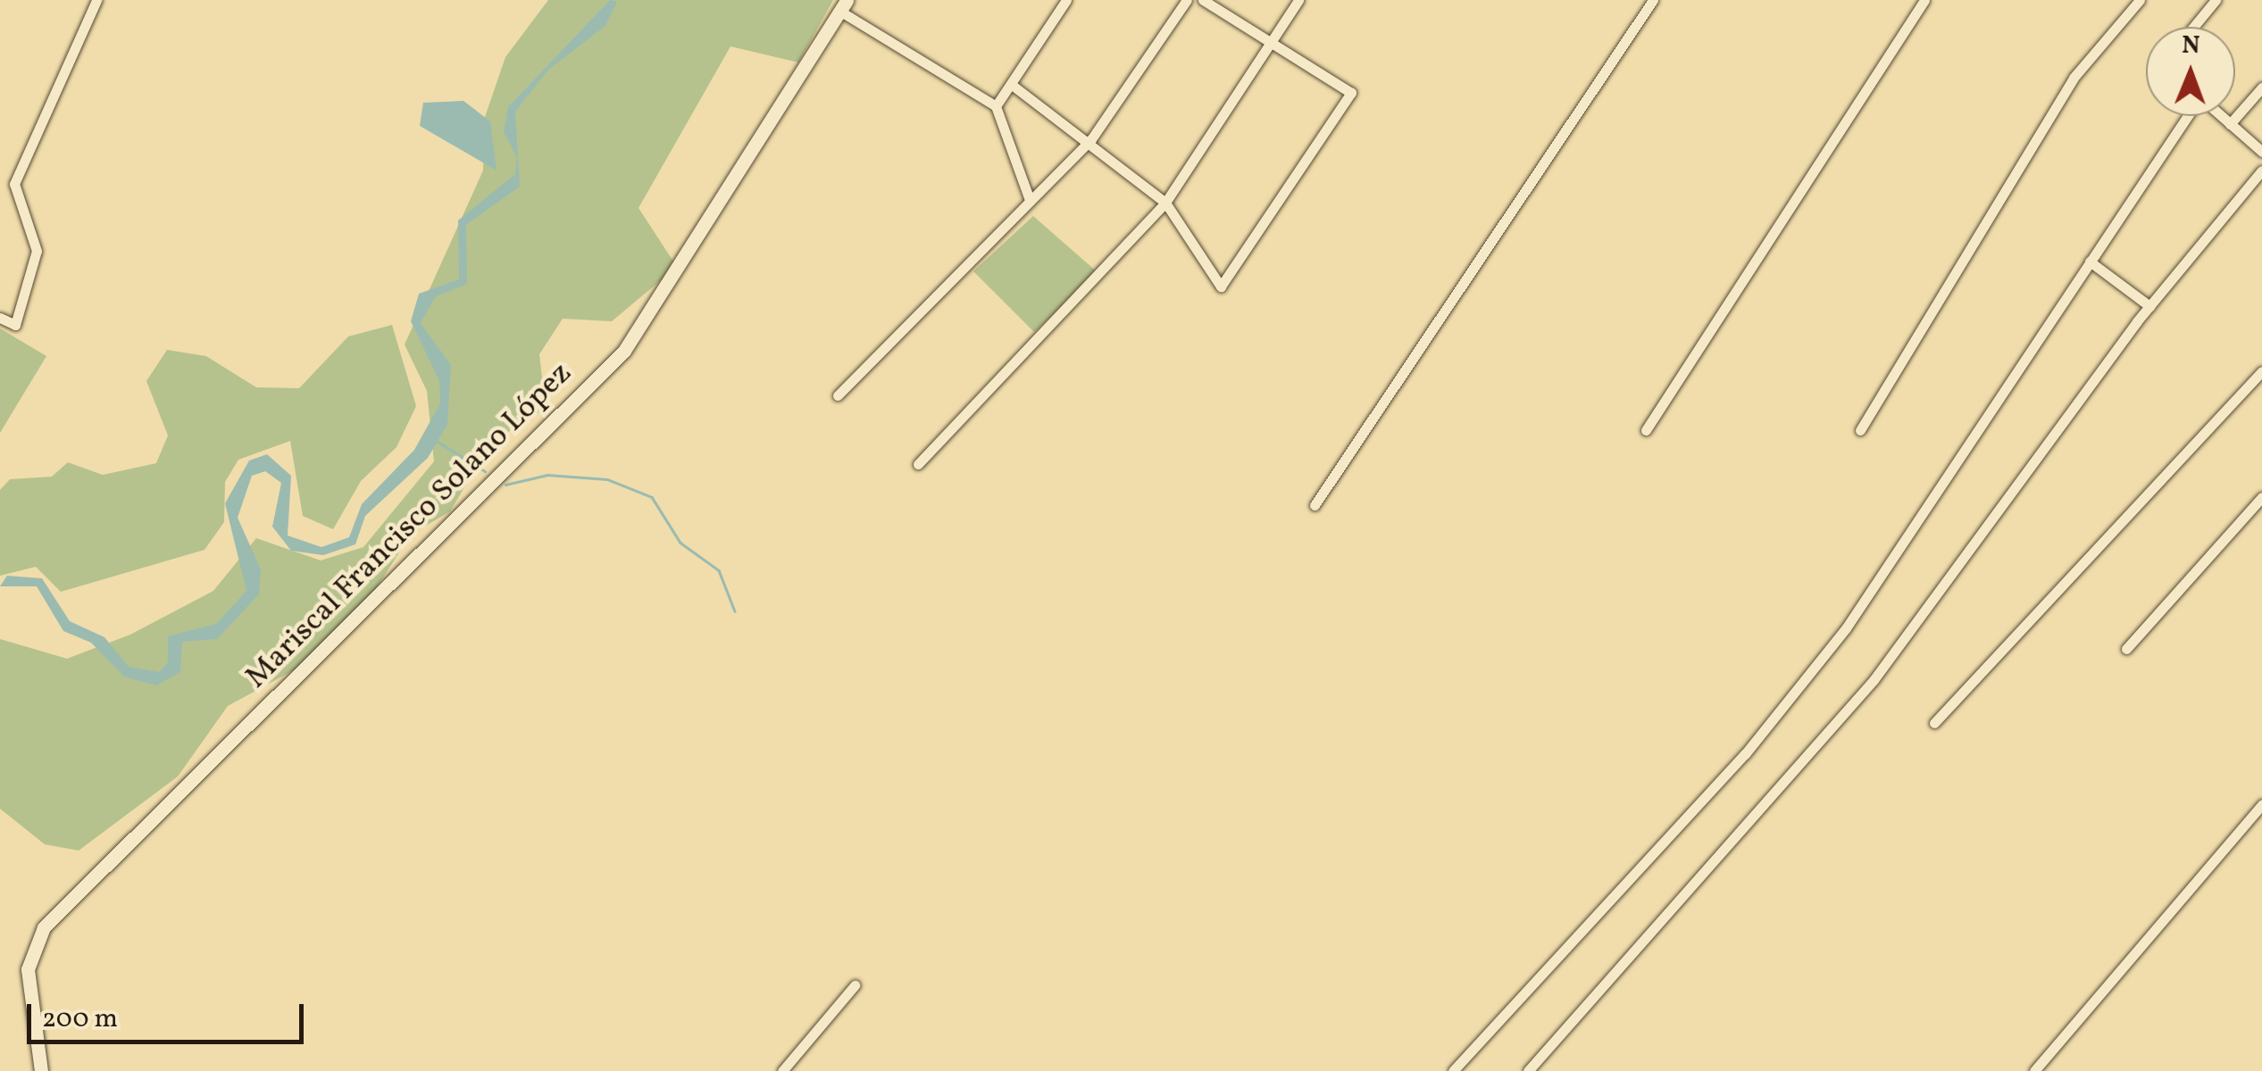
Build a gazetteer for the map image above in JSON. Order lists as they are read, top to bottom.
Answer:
{
  "streets": {
    "main road": ["Mariscal Francisco Solano López"]
  },
  "scale_bar": "200 m",
  "north": "top"
}
